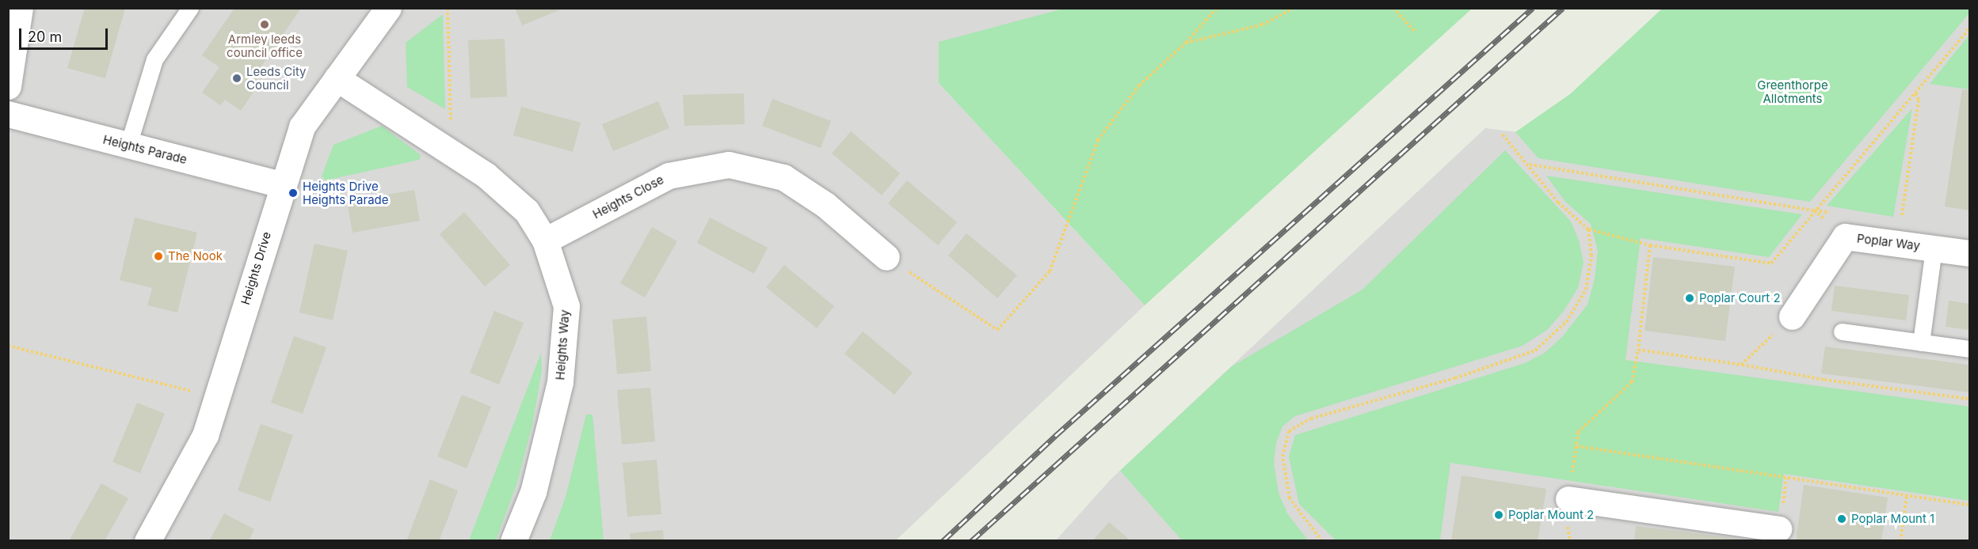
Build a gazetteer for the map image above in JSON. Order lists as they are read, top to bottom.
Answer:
{
  "streets": {
    "street": [
      "Heights Parade",
      "Heights Close",
      "Poplar Way",
      "Heights Drive",
      "Heights Way"
    ]
  },
  "crossings": [
    ["Heights Parade", "Heights Drive"],
    ["Heights Close", "Heights Way"],
    ["Heights Drive", "Heights Way"]
  ],
  "parks": ["Greenthorpe Allotments"],
  "places": [
    "Armley leeds council office",
    "Leeds City Council",
    "Heights Drive Heights Parade",
    "The Nook",
    "Poplar Court 2",
    "Poplar Mount 2",
    "Poplar Mount 1"
  ],
  "scale_bar": "20 m"
}
